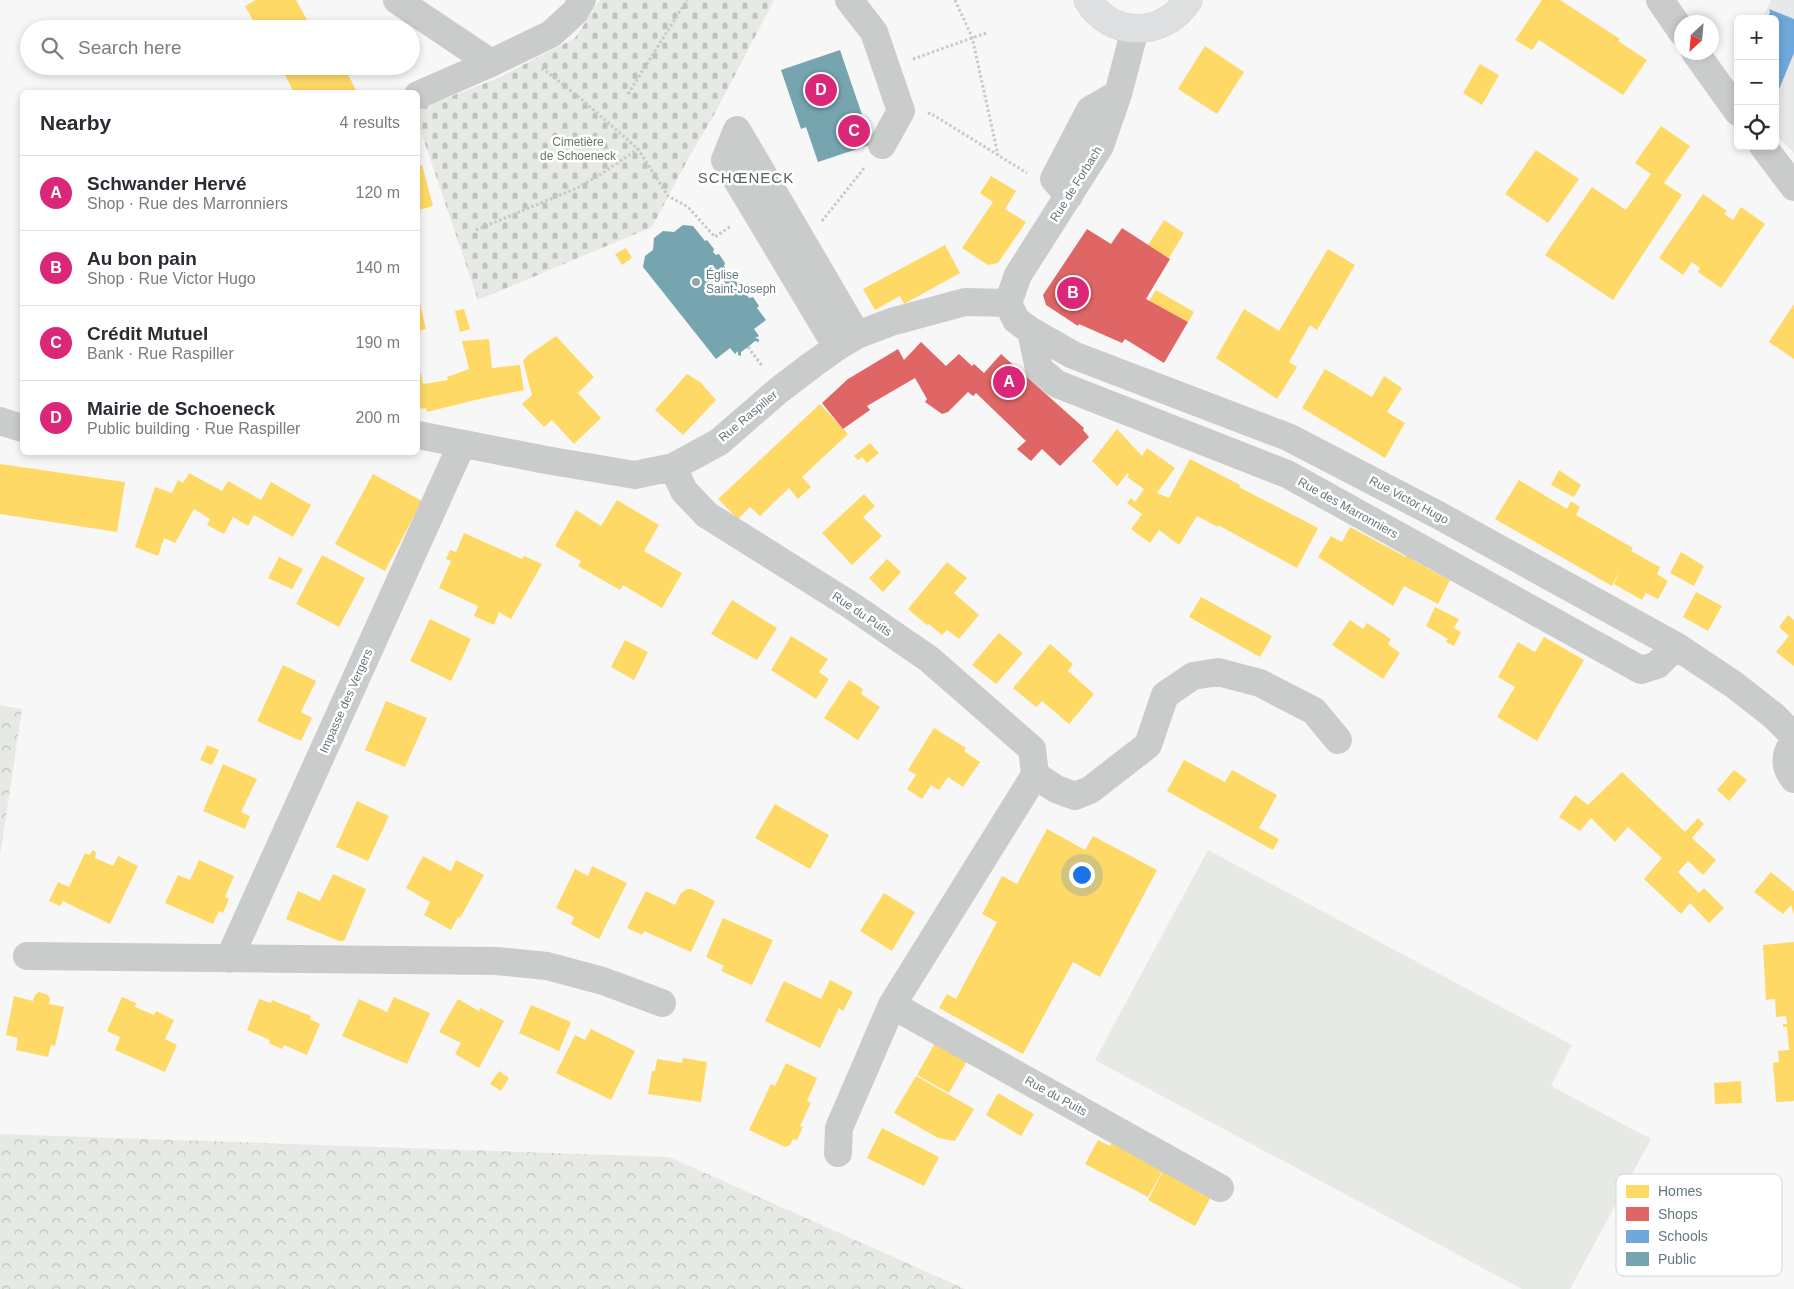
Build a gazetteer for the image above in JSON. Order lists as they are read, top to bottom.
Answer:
{
  "streets": {
    "street": [
      "Rue de Forbach",
      "Rue Raspiller",
      "Rue Victor Hugo",
      "Rue des Marronniers",
      "Rue du Puits",
      "Impasse des Vergers"
    ]
  },
  "crossings": [
    ["Rue de Forbach", "Rue Raspiller"],
    ["Rue de Forbach", "Rue Victor Hugo"],
    ["Rue Raspiller", "Rue Victor Hugo"],
    ["Rue Raspiller", "Rue du Puits"],
    ["Rue Raspiller", "Impasse des Vergers"],
    ["Rue Victor Hugo", "Rue des Marronniers"]
  ],
  "districts": ["SCHŒNECK"],
  "parks": ["Cimetière de Schoeneck"],
  "places": ["Église Saint-Joseph"],
  "legend": [
    "Homes",
    "Shops",
    "Schools",
    "Public"
  ],
  "north": "bottom left",
  "page": {
    "map_buttons": ["+", "−"],
    "search": "Search here",
    "pins": [
      "D",
      "C",
      "B",
      "A"
    ],
    "heading": ["Nearby", "4 results"],
    "list": [
      {
        "mark": "A",
        "name": "Schwander Hervé",
        "note": "Shop · Rue des Marronniers",
        "value": "120 m"
      },
      {
        "mark": "B",
        "name": "Au bon pain",
        "note": "Shop · Rue Victor Hugo",
        "value": "140 m"
      },
      {
        "mark": "C",
        "name": "Crédit Mutuel",
        "note": "Bank · Rue Raspiller",
        "value": "190 m"
      },
      {
        "mark": "D",
        "name": "Mairie de Schoeneck",
        "note": "Public building · Rue Raspiller",
        "value": "200 m"
      }
    ]
  }
}
